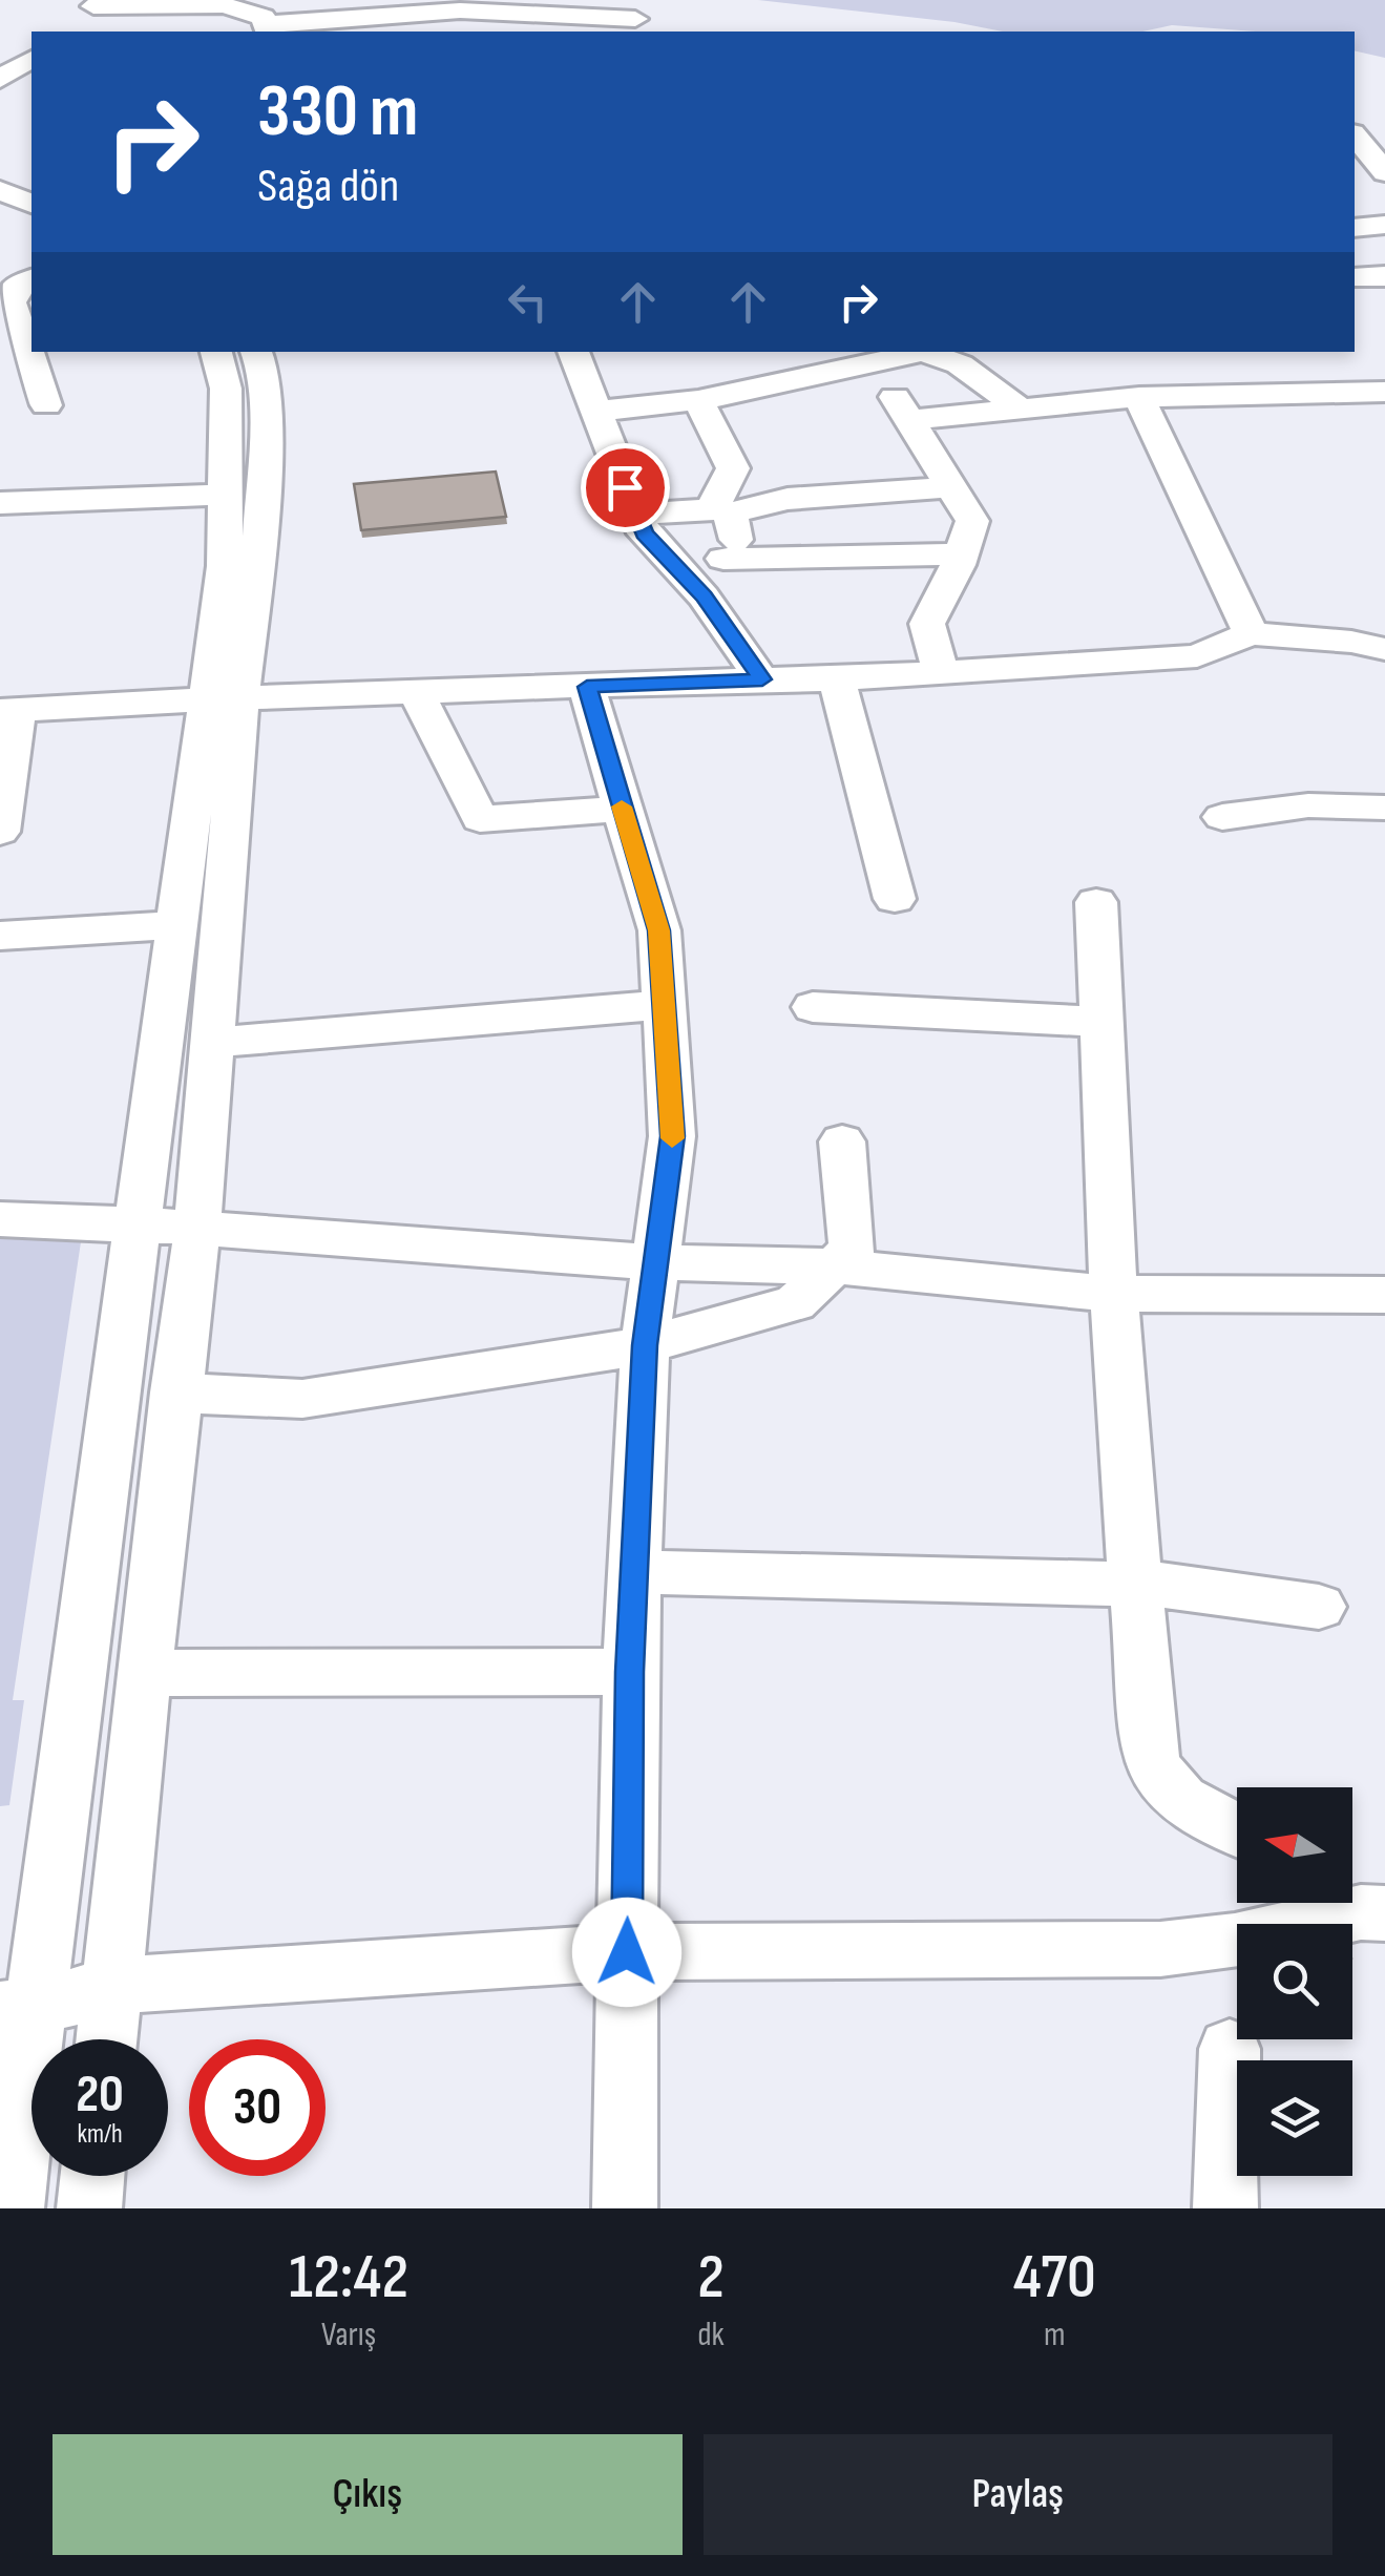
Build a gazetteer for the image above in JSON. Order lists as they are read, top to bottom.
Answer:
{
  "north": "left",
  "page": {
    "turn": ["330 m", "Sağa dön"],
    "speed": "20 km/h",
    "limit": "30",
    "eta": [
      "12:42",
      "Varış",
      "2",
      "dk",
      "470",
      "m"
    ],
    "buttons": ["Çıkış", "Paylaş"]
  }
}
